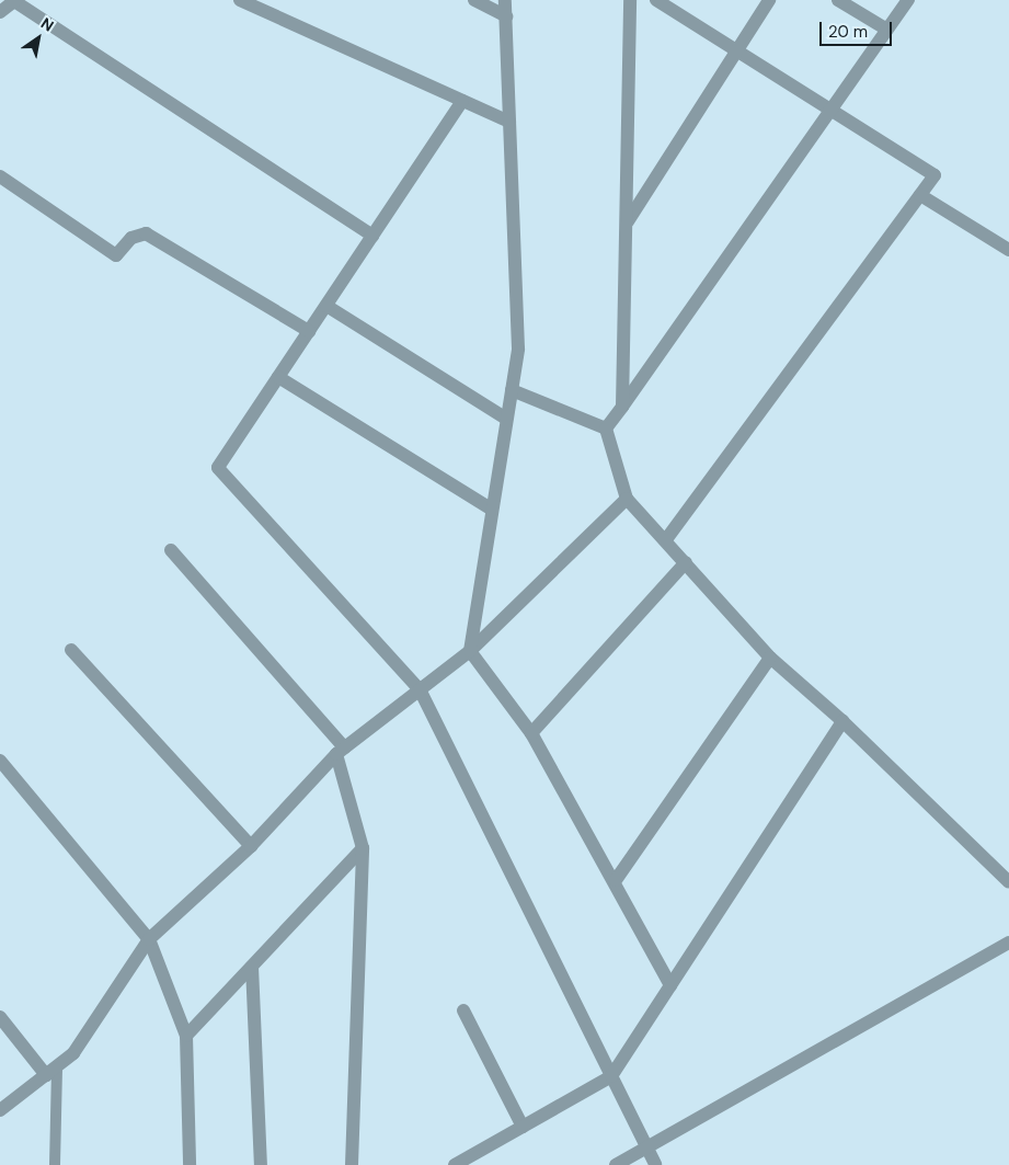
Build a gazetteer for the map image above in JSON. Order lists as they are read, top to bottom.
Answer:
{
  "scale_bar": "20 m",
  "north": "top right"
}
